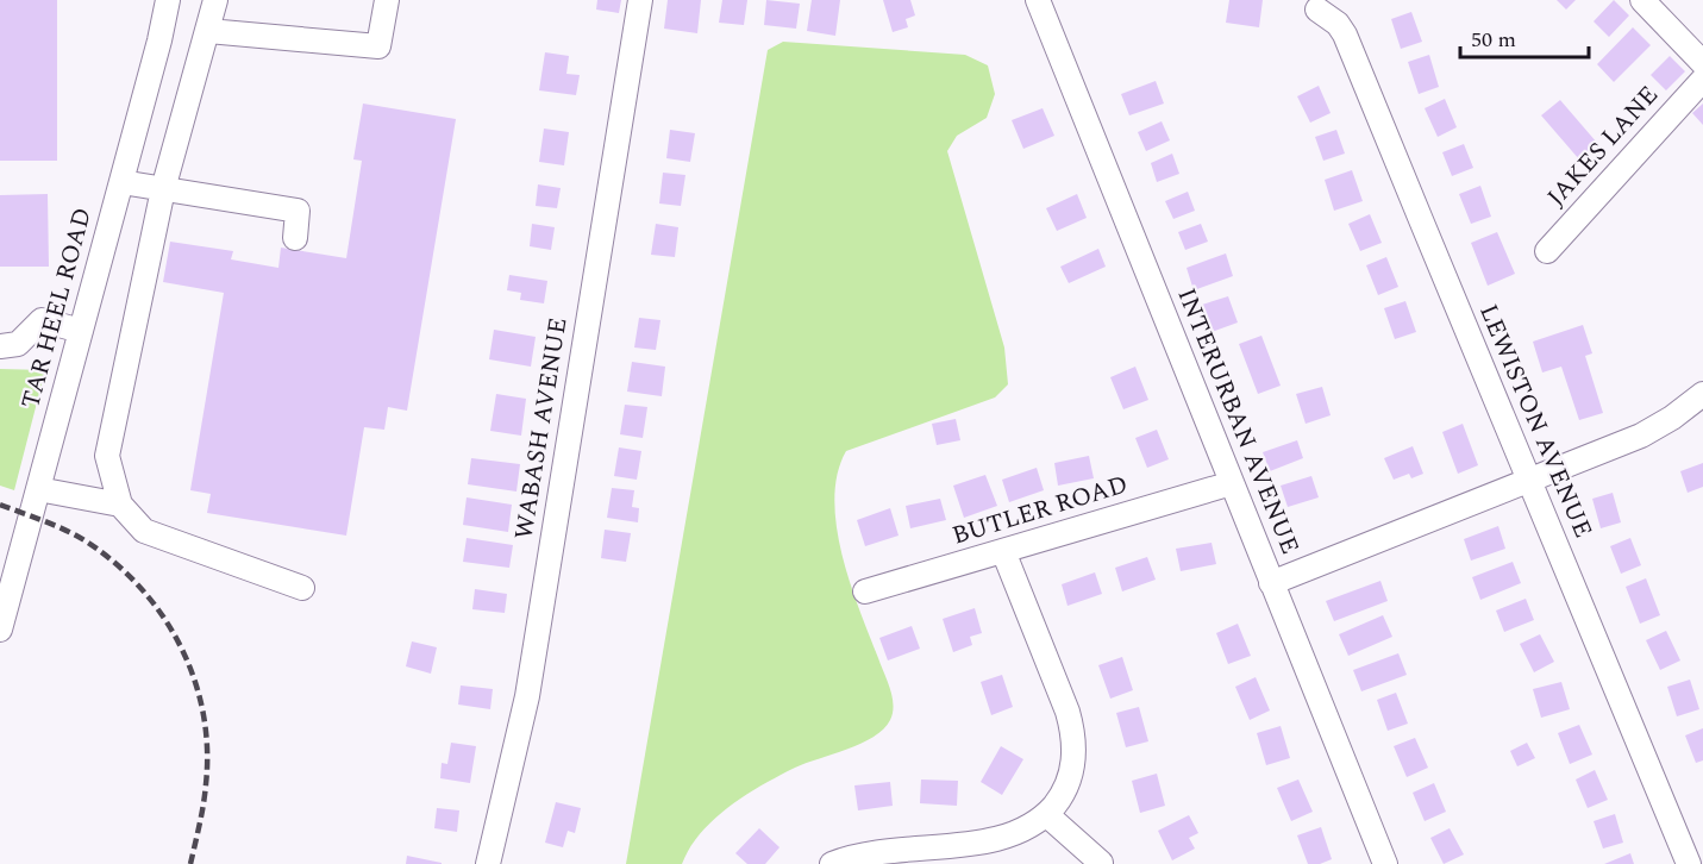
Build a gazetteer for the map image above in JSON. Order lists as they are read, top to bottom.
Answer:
{
  "streets": {
    "street": [
      "JAKES LANE",
      "TAR HEEL ROAD",
      "INTERURBAN AVENUE",
      "LEWISTON AVENUE",
      "WABASH AVENUE",
      "BUTLER ROAD"
    ]
  },
  "crossings": [
    ["INTERURBAN AVENUE", "BUTLER ROAD"]
  ],
  "scale_bar": "50 m"
}
